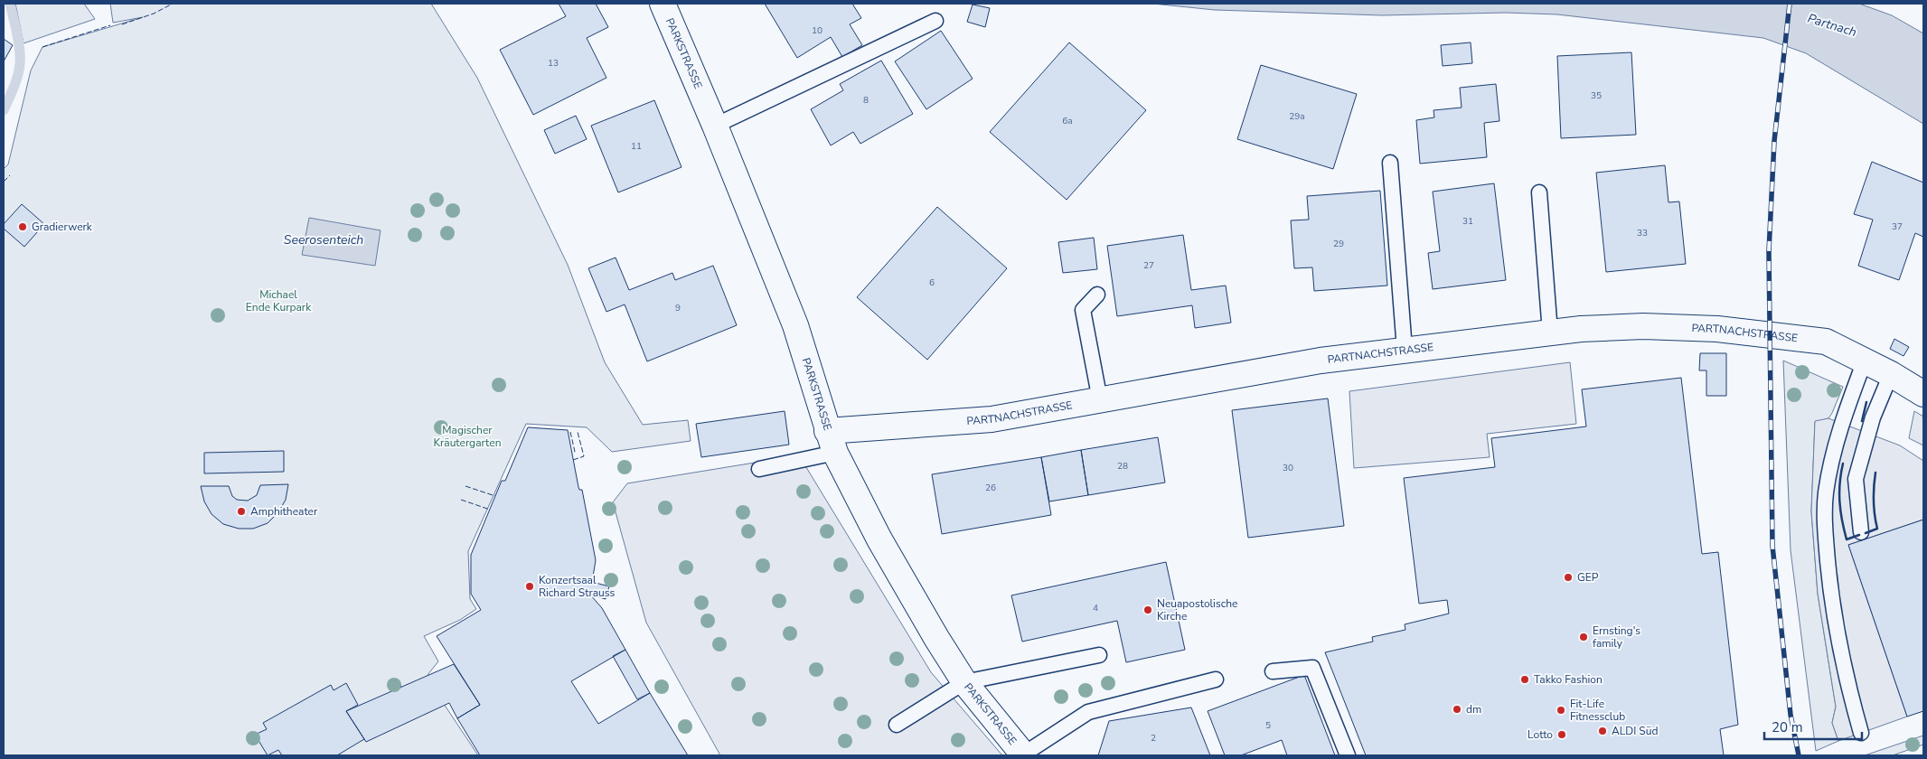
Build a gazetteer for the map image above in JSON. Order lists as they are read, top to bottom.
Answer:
{
  "streets": {
    "street": ["PARKSTRASSE", "PARTNACHSTRASSE"]
  },
  "crossings": [
    ["PARKSTRASSE", "PARTNACHSTRASSE"]
  ],
  "water": ["Partnach", "Seerosenteich"],
  "parks": ["Michael Ende Kurpark", "Magischer Kräutergarten"],
  "places": [
    "Gradierwerk",
    "Amphitheater",
    "GEP",
    "Konzertsaal Richard Strauss",
    "Neuapostolische Kirche",
    "Ernsting's family",
    "Takko Fashion",
    "dm",
    "Fit-Life Fitnessclub",
    "ALDI Süd",
    "Lotto"
  ],
  "house_numbers": [
    "10",
    "13",
    "35",
    "8",
    "29a",
    "6a",
    "11",
    "31",
    "37",
    "33",
    "29",
    "27",
    "6",
    "9",
    "28",
    "30",
    "26",
    "4",
    "5",
    "2"
  ],
  "scale_bar": "20 m"
}
